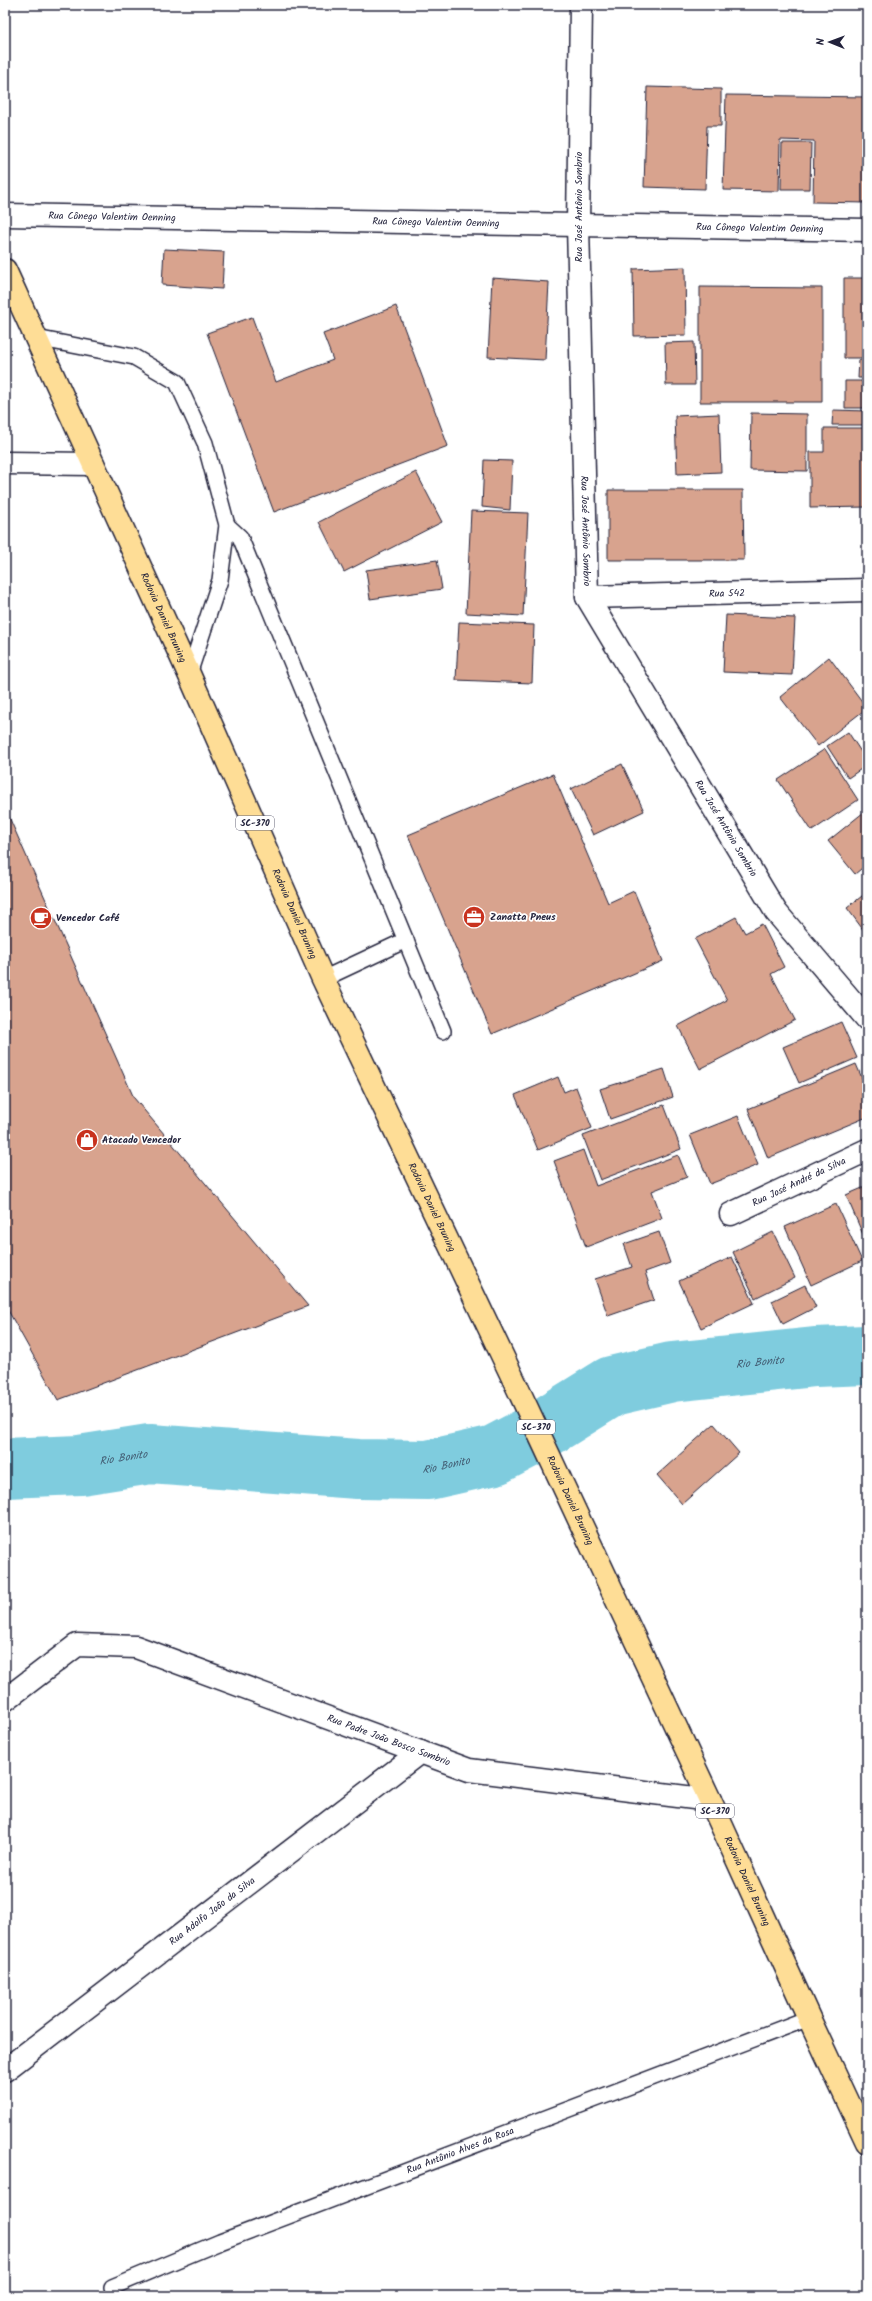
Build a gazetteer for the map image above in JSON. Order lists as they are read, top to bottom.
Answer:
{
  "streets": {
    "main road": ["Rodovia Daniel Bruning", "SC-370"],
    "street": [
      "Rua José Antônio Sombrio",
      "Rua Cônego Valentim Oenning",
      "Rua 542",
      "Rua José André da Silva",
      "Rua Padre João Bosco Sombrio",
      "Rua Adolfo João da Silva"
    ],
    "lane": ["Rua Antônio Alves da Rosa"]
  },
  "crossings": [
    ["Rua José Antônio Sombrio", "Rua Cônego Valentim Oenning"],
    ["Rua José Antônio Sombrio", "Rua 542"],
    ["Rodovia Daniel Bruning", "Rua Padre João Bosco Sombrio"],
    ["Rodovia Daniel Bruning", "Rua Antônio Alves da Rosa"],
    ["Rua Padre João Bosco Sombrio", "Rua Adolfo João da Silva"]
  ],
  "water": ["Rio Bonito"],
  "places": {
    "office": ["Zanatta Pneus"],
    "cafe": ["Vencedor Café"],
    "shop": ["Atacado Vencedor"]
  },
  "north": "left"
}
